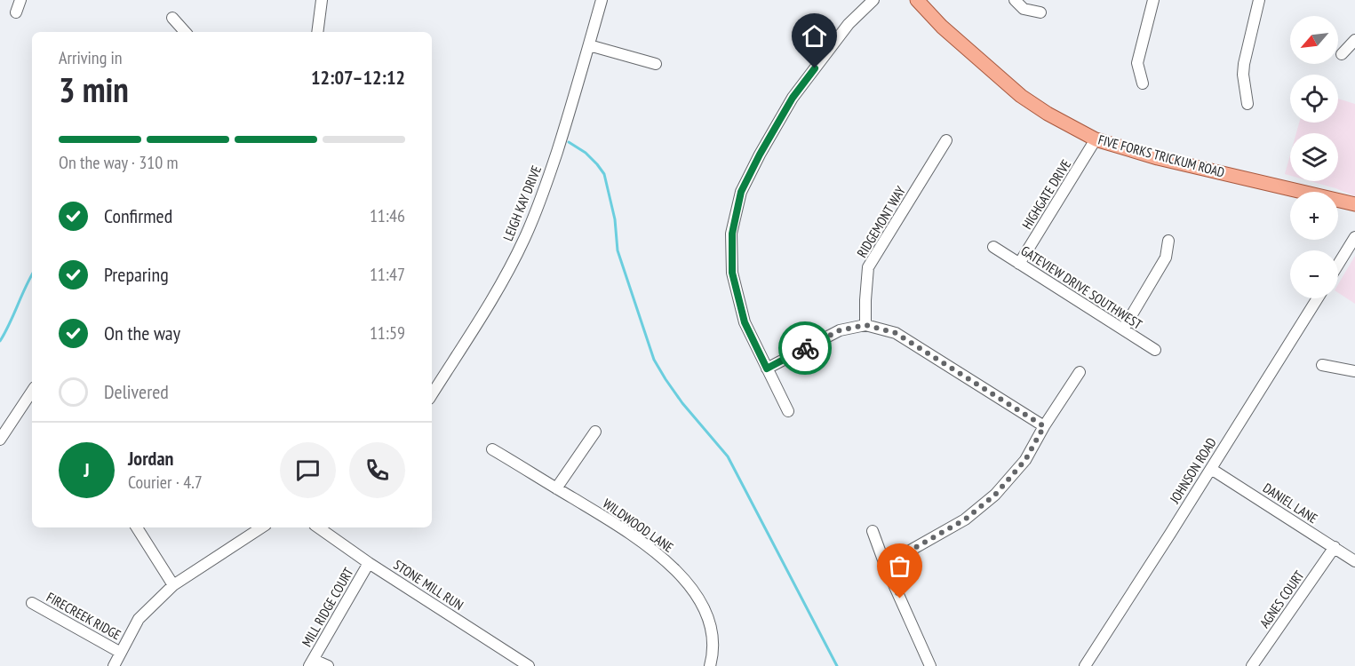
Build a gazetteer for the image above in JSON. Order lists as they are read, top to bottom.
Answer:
{
  "streets": {
    "main road": ["FIVE FORKS TRICKUM ROAD"],
    "street": [
      "HIGHGATE DRIVE",
      "LEIGH KAY DRIVE",
      "RIDGEMONT WAY",
      "GATEVIEW DRIVE SOUTHWEST",
      "JOHNSON ROAD",
      "DANIEL LANE",
      "WILDWOOD LANE",
      "STONE MILL RUN",
      "AGNES COURT",
      "MILL RIDGE COURT",
      "FIRECREEK RIDGE"
    ]
  },
  "crossings": [
    ["FIVE FORKS TRICKUM ROAD", "HIGHGATE DRIVE"],
    ["HIGHGATE DRIVE", "GATEVIEW DRIVE SOUTHWEST"],
    ["JOHNSON ROAD", "DANIEL LANE"],
    ["DANIEL LANE", "AGNES COURT"],
    ["STONE MILL RUN", "MILL RIDGE COURT"]
  ],
  "north": "bottom left",
  "page": {
    "map_buttons": ["+", "−"],
    "heading": ["3 min", "Arriving in", "12:07–12:12"],
    "panel": ["Jordan", "Courier · 4.7"],
    "bar": "On the way · 310 m",
    "list": [
      ["Confirmed", "11:46"],
      ["Preparing", "11:47"],
      ["On the way", "11:59"],
      "Delivered"
    ],
    "round": "J"
  }
}
